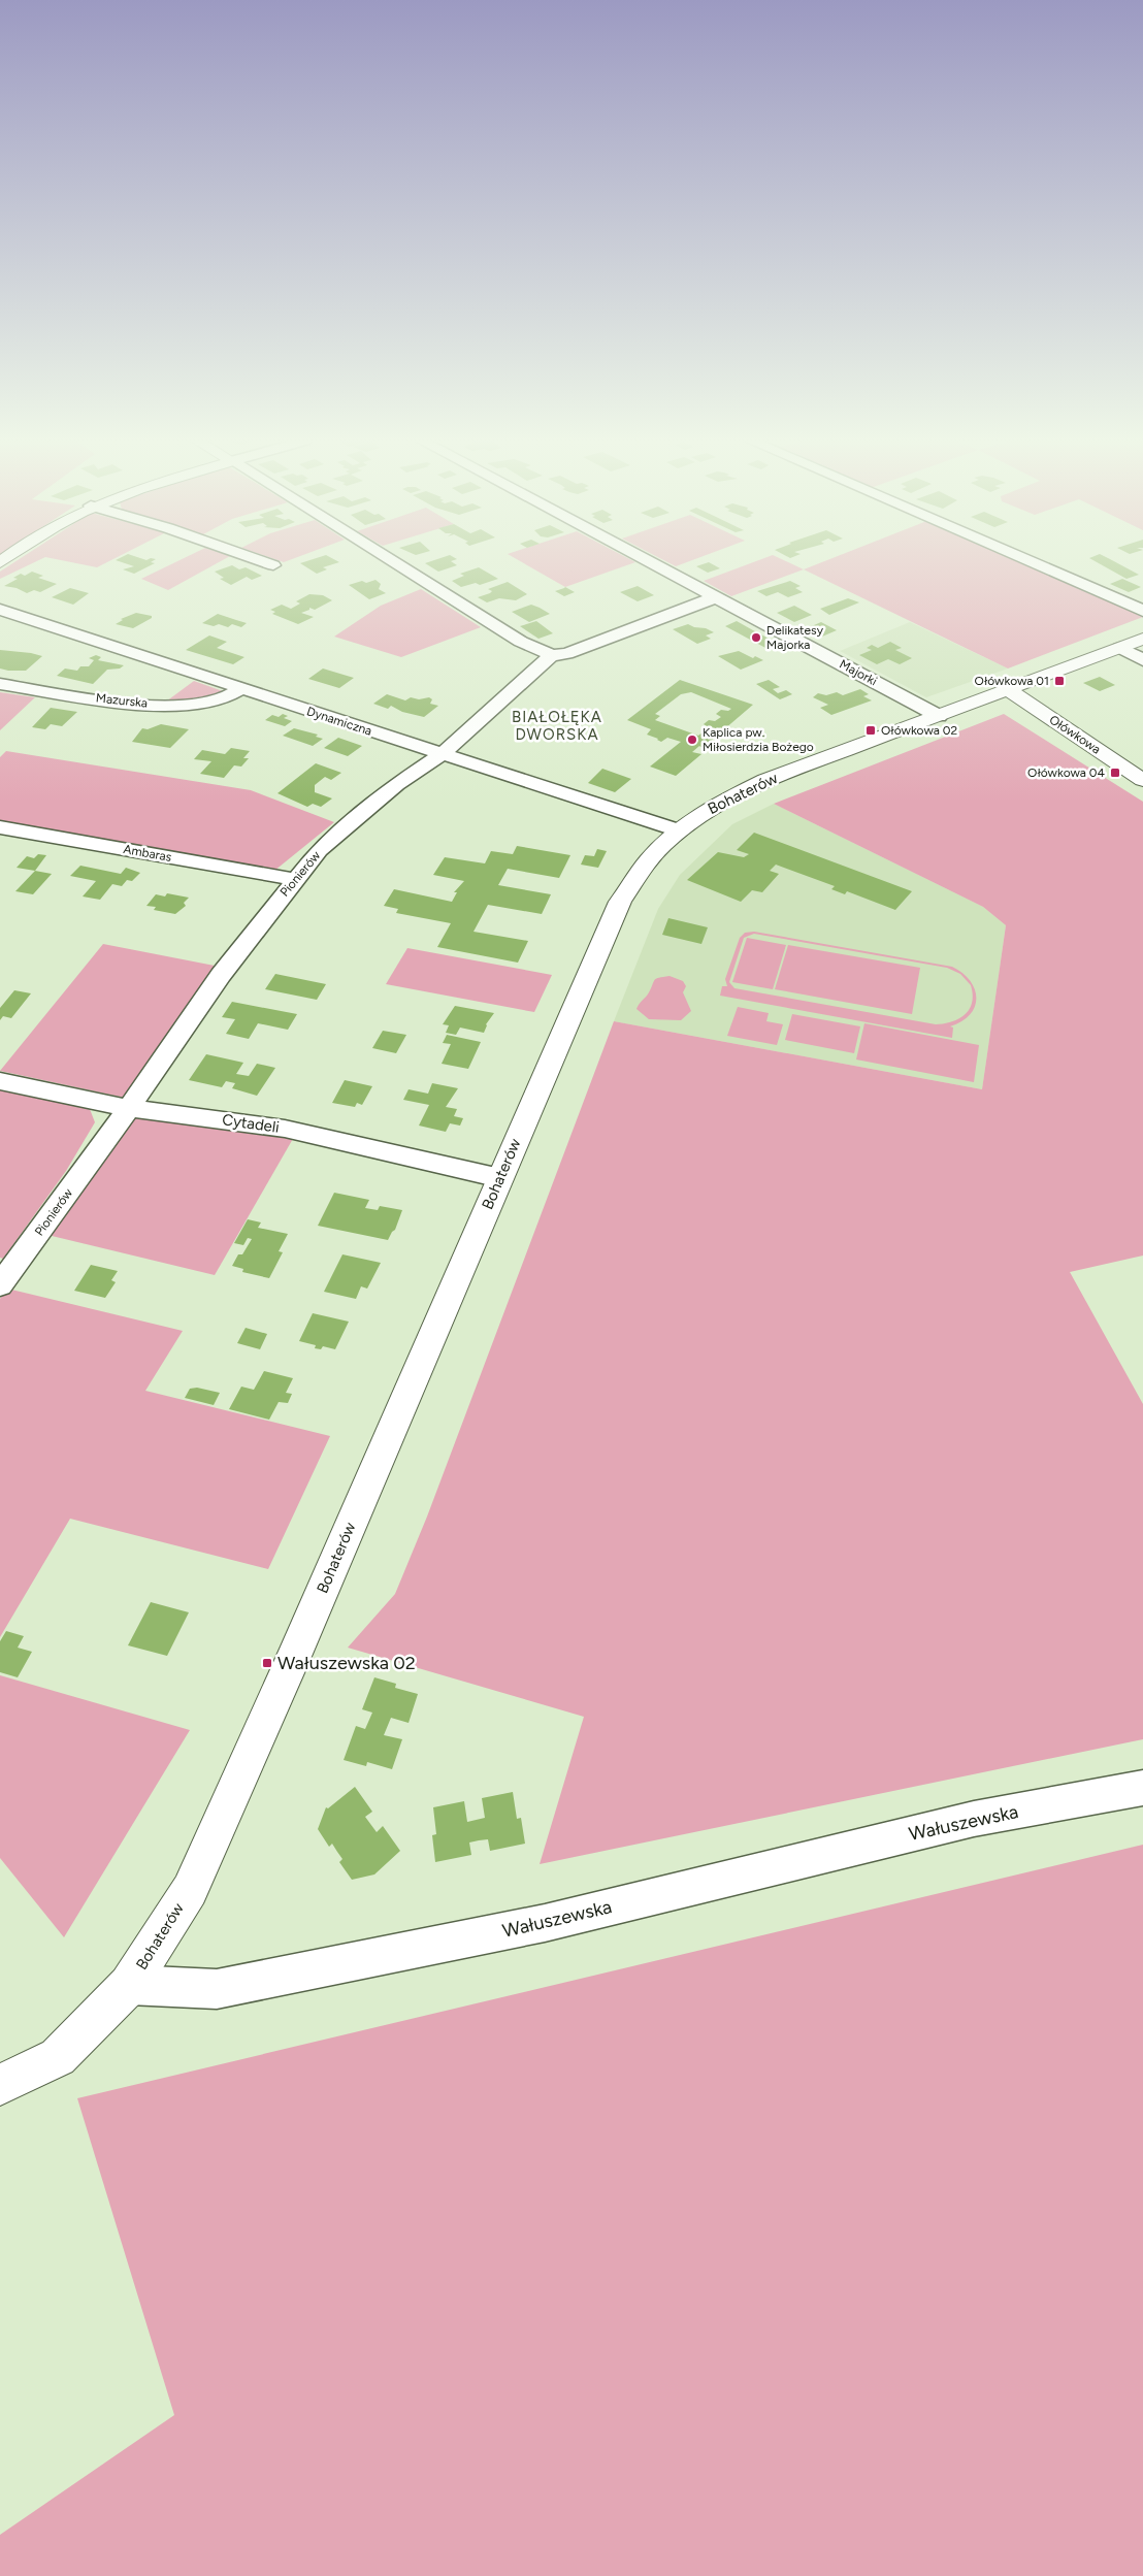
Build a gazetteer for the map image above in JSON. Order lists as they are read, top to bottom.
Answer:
{
  "streets": {
    "street": [
      "Majorki",
      "Mazurska",
      "Dynamiczna",
      "Ołówkowa",
      "Bohaterów",
      "Ambaras",
      "Pionierów",
      "Cytadeli",
      "Wałuszewska"
    ]
  },
  "crossings": [
    ["Majorki", "Bohaterów"],
    ["Majorki", "Pionierów"],
    ["Mazurska", "Dynamiczna"],
    ["Dynamiczna", "Bohaterów"],
    ["Dynamiczna", "Pionierów"],
    ["Ołówkowa", "Bohaterów"],
    ["Bohaterów", "Cytadeli"],
    ["Bohaterów", "Wałuszewska"],
    ["Ambaras", "Pionierów"],
    ["Pionierów", "Cytadeli"]
  ],
  "districts": ["BIAŁOŁĘKA DWORSKA"],
  "places": {
    "other": ["Delikatesy Majorka", "Kaplica pw. Miłosierdzia Bożego"],
    "transit": [
      "Ołówkowa 01",
      "Ołówkowa 02",
      "Ołówkowa 04",
      "Wałuszewska 02"
    ]
  }
}
